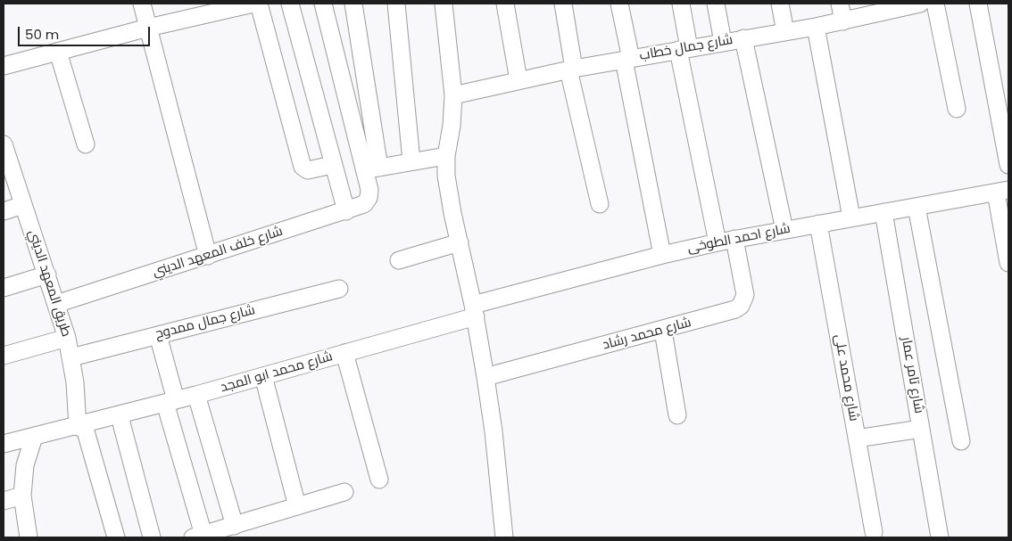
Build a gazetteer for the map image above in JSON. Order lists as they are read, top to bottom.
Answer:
{
  "streets": {
    "street": [
      "شارع جمال خطاب",
      "شارع احمد الطوخى",
      "شارع خلف المعهد الديني",
      "طريق المعهد الديني",
      "شارع جمال ممدوح",
      "شارع محمد رشاد",
      "شارع محمد ابو المجد",
      "شارع تامر عمار",
      "شارع محمد على"
    ]
  },
  "crossings": [
    ["شارع احمد الطوخى", "شارع محمد رشاد"],
    ["شارع احمد الطوخى", "شارع محمد ابو المجد"],
    ["شارع احمد الطوخى", "شارع تامر عمار"],
    ["شارع احمد الطوخى", "شارع محمد على"],
    ["شارع خلف المعهد الديني", "طريق المعهد الديني"],
    ["طريق المعهد الديني", "شارع جمال ممدوح"],
    ["طريق المعهد الديني", "شارع محمد ابو المجد"]
  ],
  "scale_bar": "50 m"
}
